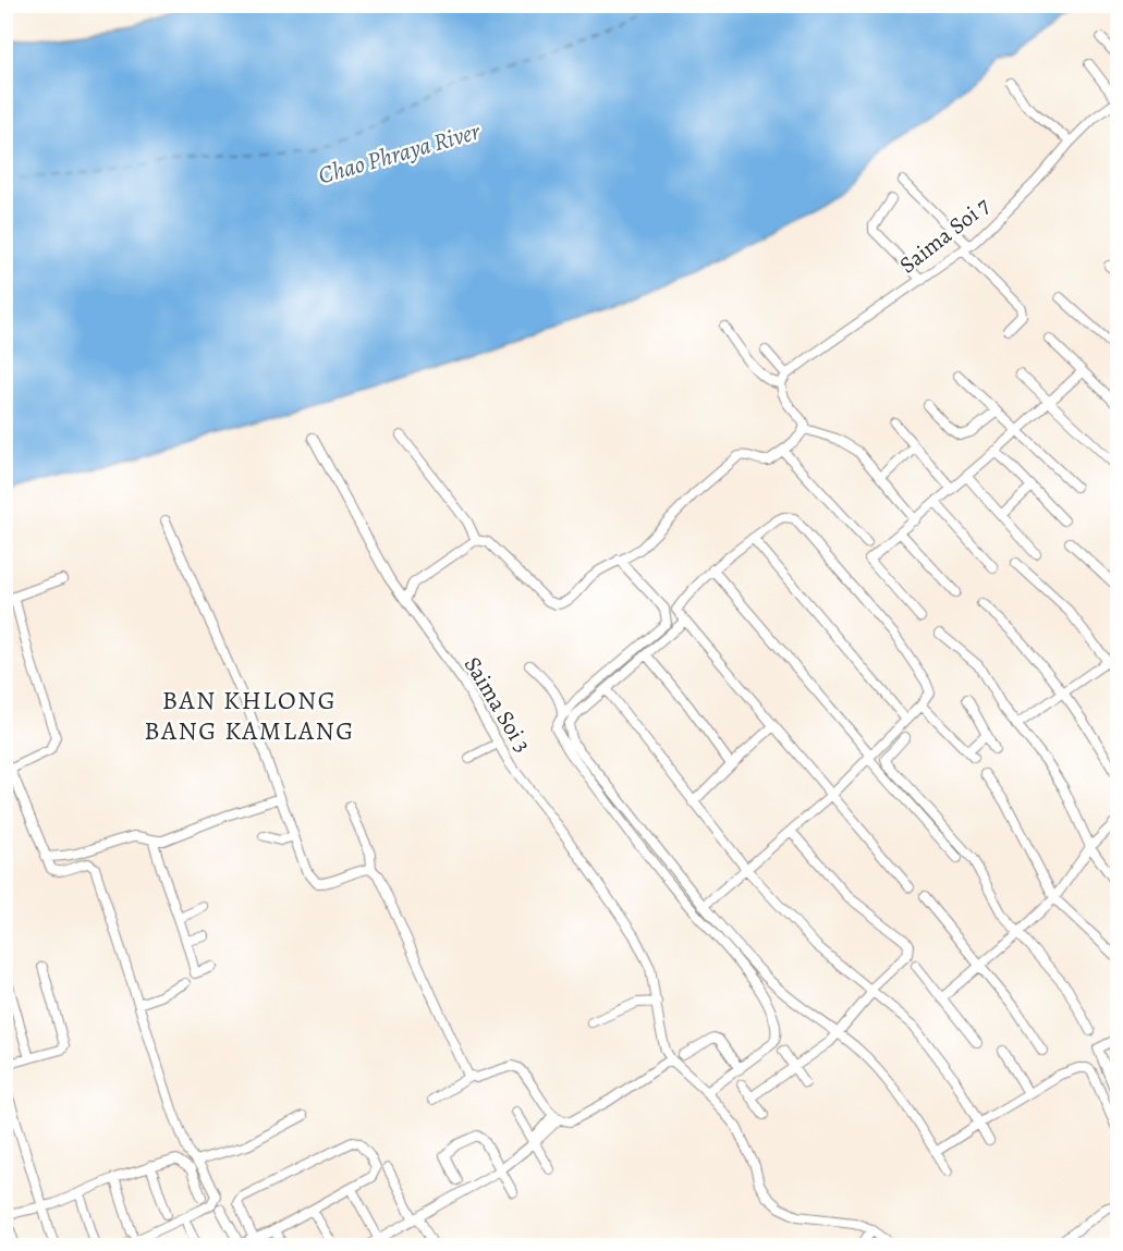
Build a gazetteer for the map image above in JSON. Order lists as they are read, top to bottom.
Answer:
{
  "streets": {
    "street": ["Saima Soi 7", "Saima Soi 3"]
  },
  "districts": ["BAN KHLONG BANG KAMLANG"],
  "water": ["Chao Phraya River"]
}
